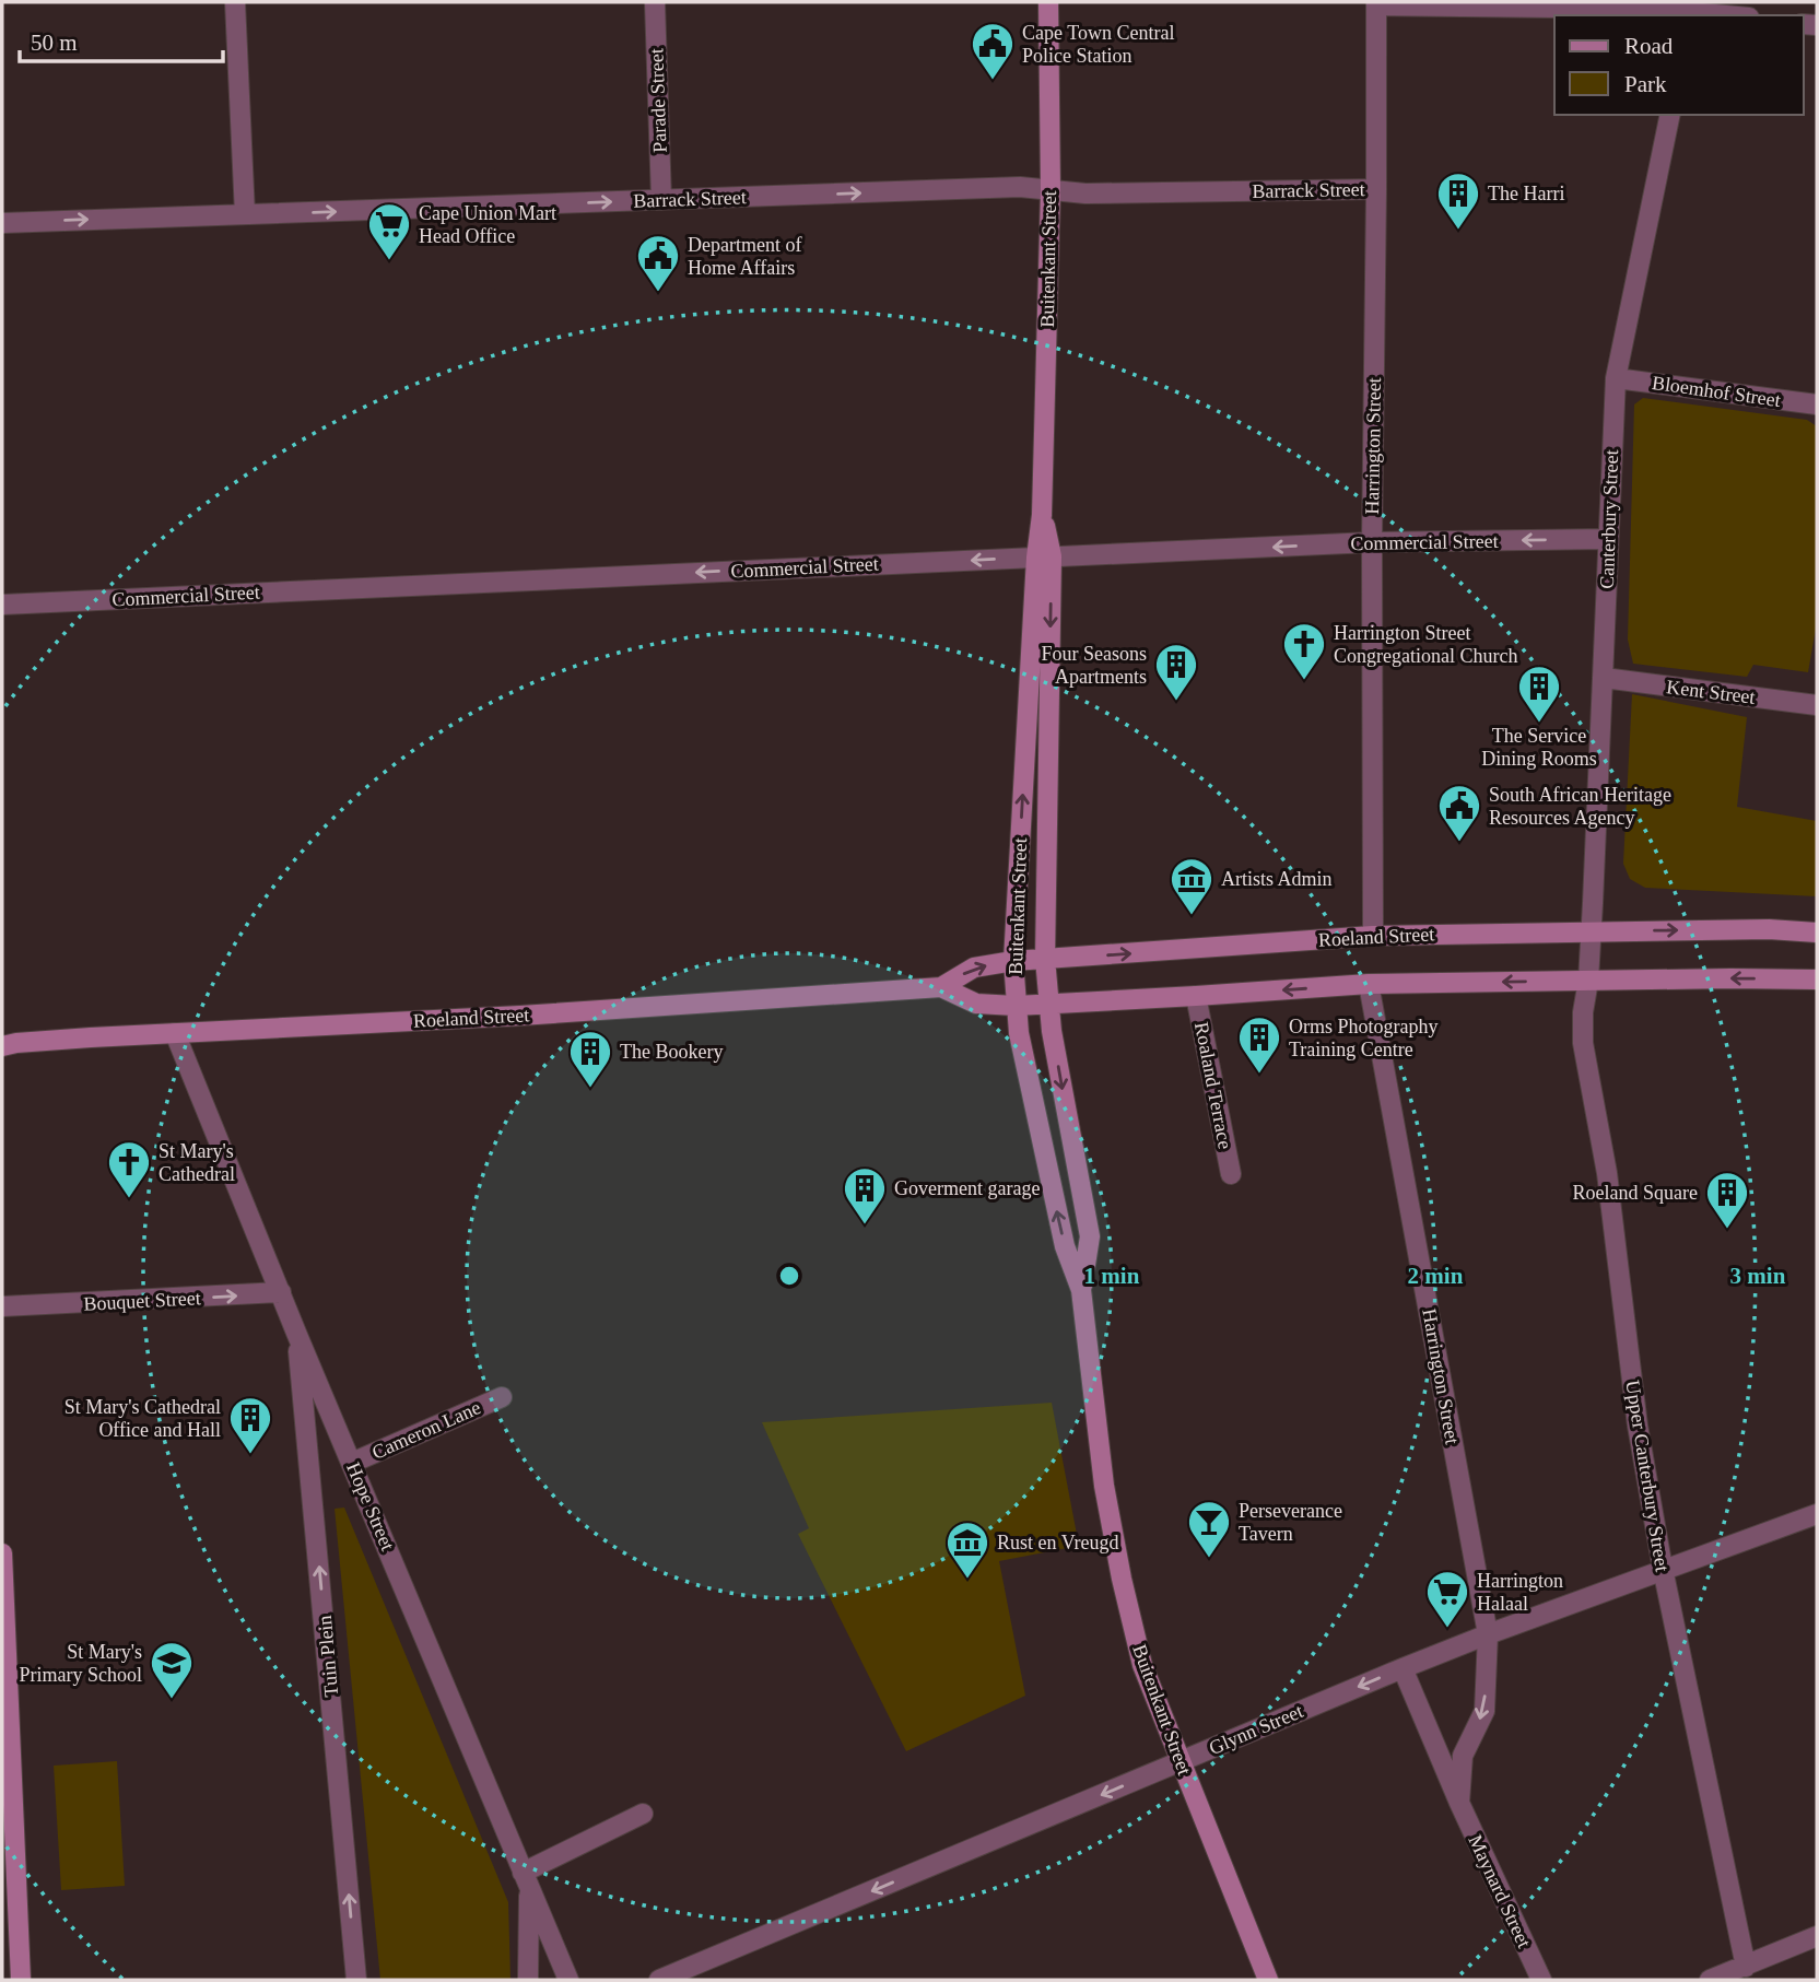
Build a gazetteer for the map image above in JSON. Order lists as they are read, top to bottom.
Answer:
{
  "streets": {
    "main road": ["Buitenkant Street", "Roeland Street"],
    "street": [
      "Parade Street",
      "Barrack Street",
      "Bloemhof Street",
      "Harrington Street",
      "Canterbury Street",
      "Commercial Street",
      "Kent Street",
      "Roaland Terrace",
      "Bouquet Street",
      "Cameron Lane",
      "Upper Canterbury Street",
      "Hope Street",
      "Tuin Plein",
      "Glynn Street",
      "Maynard Street"
    ]
  },
  "crossings": [
    ["Parade Street", "Barrack Street"],
    ["Barrack Street", "Buitenkant Street"],
    ["Barrack Street", "Harrington Street"],
    ["Buitenkant Street", "Commercial Street"],
    ["Buitenkant Street", "Roeland Street"],
    ["Buitenkant Street", "Glynn Street"],
    ["Bloemhof Street", "Canterbury Street"],
    ["Harrington Street", "Commercial Street"],
    ["Harrington Street", "Roeland Street"],
    ["Harrington Street", "Glynn Street"],
    ["Harrington Street", "Maynard Street"],
    ["Canterbury Street", "Commercial Street"],
    ["Canterbury Street", "Kent Street"],
    ["Canterbury Street", "Roeland Street"],
    ["Canterbury Street", "Upper Canterbury Street"],
    ["Roeland Street", "Roaland Terrace"],
    ["Roeland Street", "Upper Canterbury Street"],
    ["Roeland Street", "Hope Street"],
    ["Bouquet Street", "Hope Street"],
    ["Cameron Lane", "Hope Street"],
    ["Upper Canterbury Street", "Glynn Street"],
    ["Hope Street", "Tuin Plein"],
    ["Glynn Street", "Maynard Street"]
  ],
  "one_way": [
    "Barrack Street",
    "Commercial Street",
    "Bouquet Street",
    "Tuin Plein",
    "Glynn Street"
  ],
  "places": {
    "public building": ["Cape Town Central Police Station", "Department of Home Affairs", "South African Heritage Resources Agency"],
    "building": [
      "The Harri",
      "Four Seasons Apartments",
      "The Service Dining Rooms",
      "Orms Photography Training Centre",
      "The Bookery",
      "Goverment garage",
      "Roeland Square",
      "St Mary's Cathedral Office and Hall"
    ],
    "supermarket": ["Cape Union Mart Head Office", "Harrington Halaal"],
    "church": ["Harrington Street Congregational Church", "St Mary's Cathedral"],
    "museum": ["Artists Admin", "Rust en Vreugd"],
    "bar": ["Perseverance Tavern"],
    "school or university": ["St Mary's Primary School"]
  },
  "legend": ["Road", "Park"],
  "scale_bar": "50 m",
  "rings": ["1 min", "2 min", "3 min"]
}
